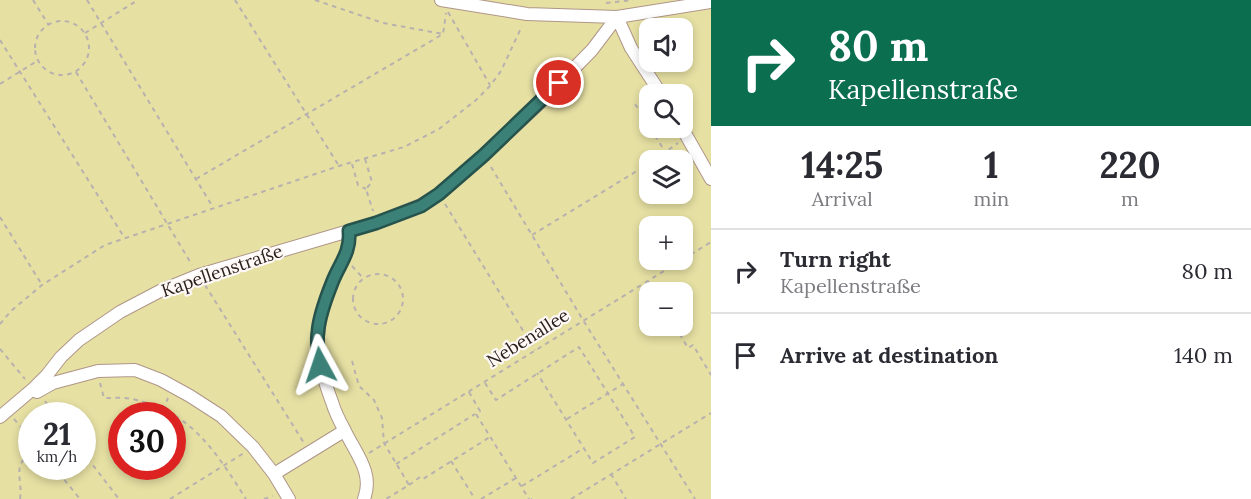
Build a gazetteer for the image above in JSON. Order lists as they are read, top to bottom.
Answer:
{
  "streets": {
    "street": ["Kapellenstraße"],
    "path": ["Nebenallee"]
  },
  "page": {
    "turn": ["80 m", "Kapellenstraße"],
    "map_buttons": ["+", "−"],
    "eta": [
      "14:25",
      "Arrival",
      "1",
      "min",
      "220",
      "m"
    ],
    "list": [
      {
        "name": "Turn right",
        "note": "Kapellenstraße",
        "value": "80 m"
      },
      {
        "name": "Arrive at destination",
        "value": "140 m"
      }
    ],
    "speed": "21 km/h",
    "limit": "30"
  }
}
